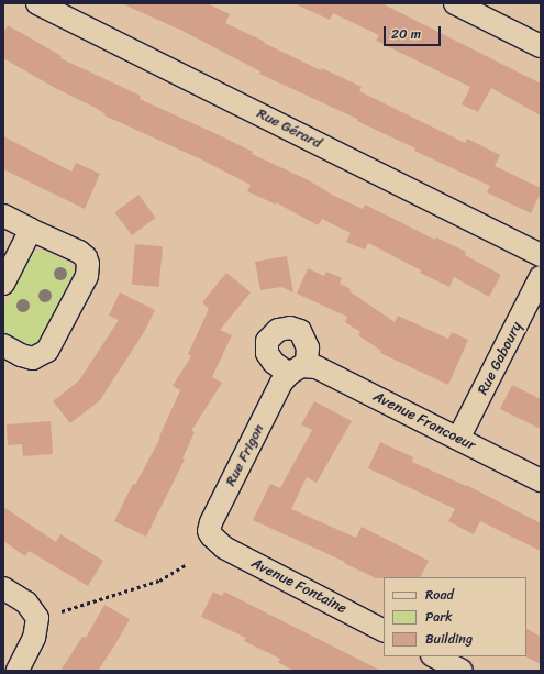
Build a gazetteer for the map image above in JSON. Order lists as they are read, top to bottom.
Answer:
{
  "streets": {
    "street": [
      "Rue Gérard",
      "Rue Gaboury",
      "Avenue Francoeur",
      "Rue Frigon",
      "Avenue Fontaine"
    ]
  },
  "crossings": [
    ["Rue Gaboury", "Avenue Francoeur"],
    ["Avenue Francoeur", "Rue Frigon"],
    ["Rue Frigon", "Avenue Fontaine"]
  ],
  "legend": ["Road", "Park", "Building"],
  "scale_bar": "20 m"
}
